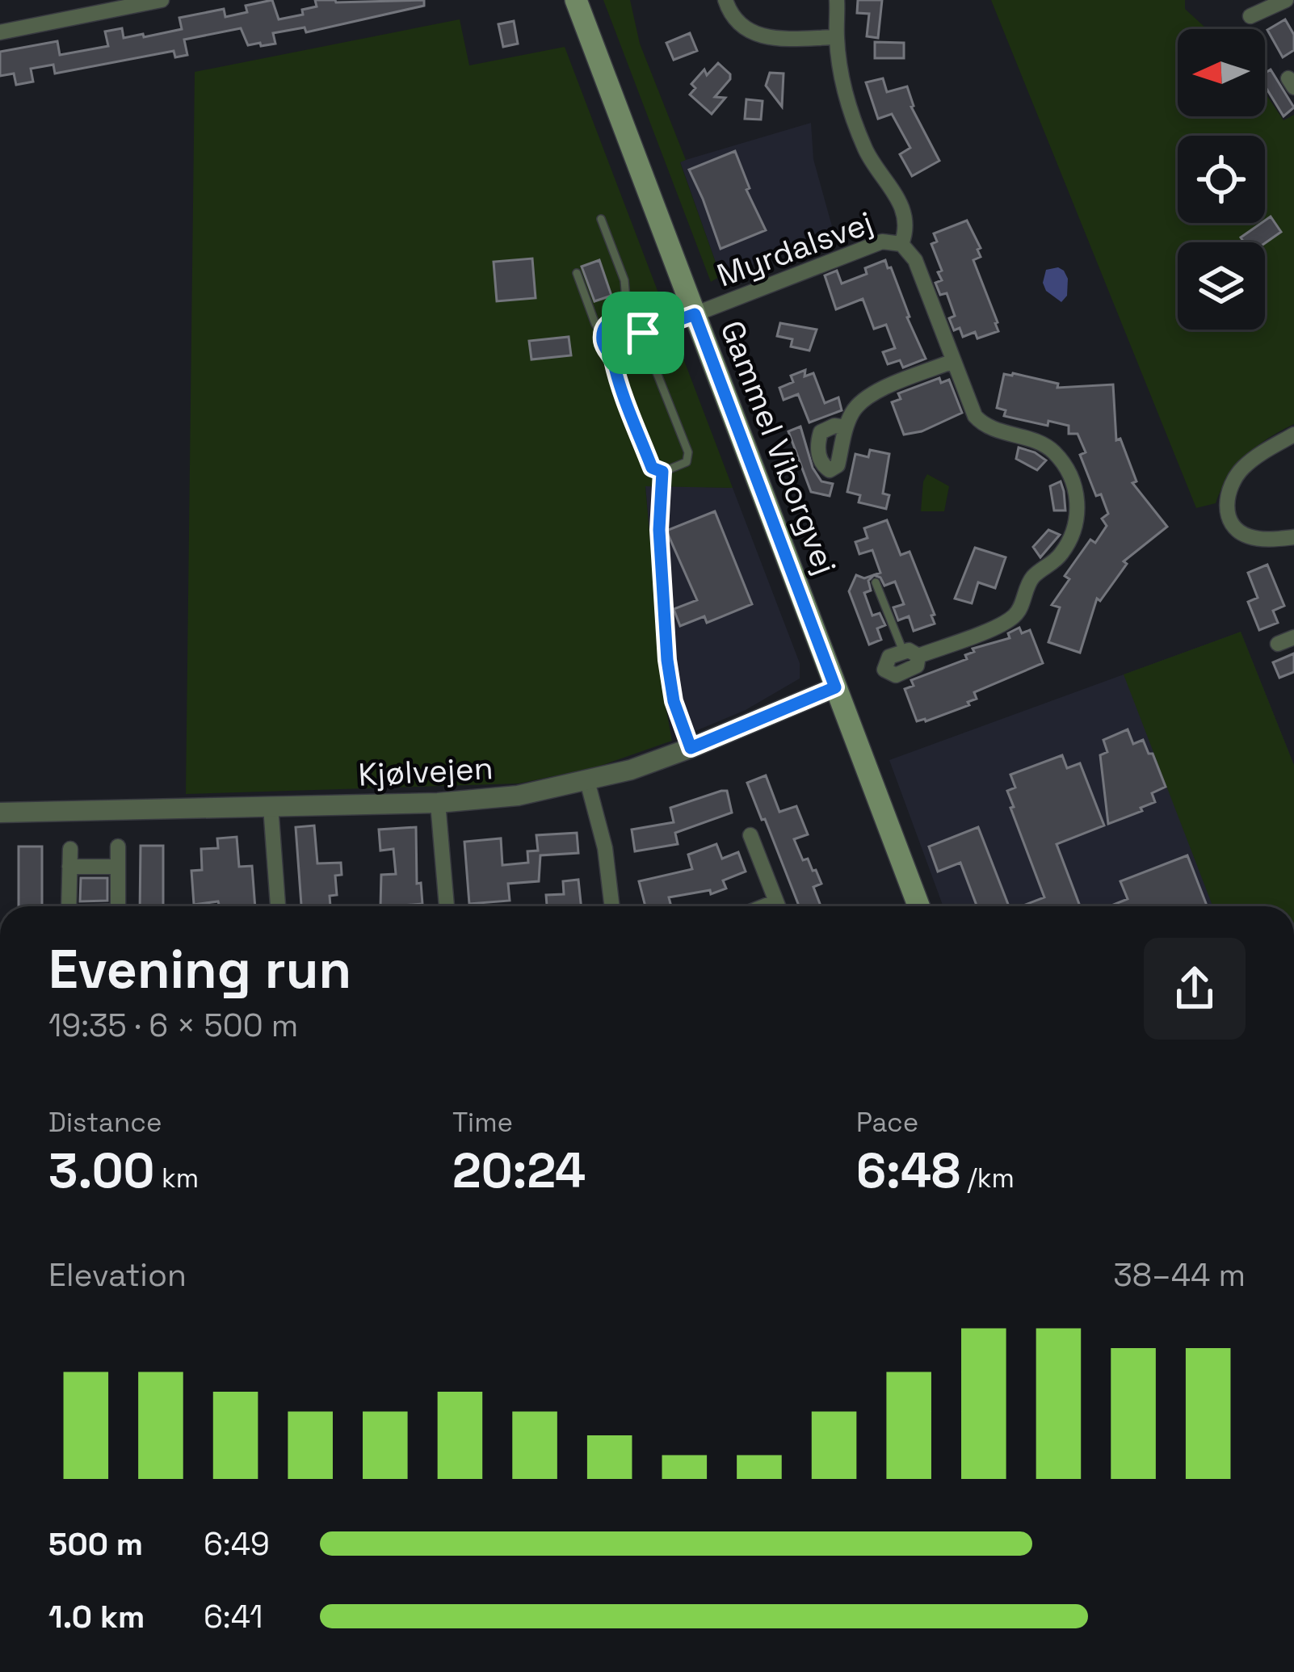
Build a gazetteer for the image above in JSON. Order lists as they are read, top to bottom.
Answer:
{
  "streets": {
    "main road": ["Gammel Viborgvej"],
    "street": ["Myrdalsvej", "Kjølvejen"]
  },
  "crossings": [
    ["Myrdalsvej", "Gammel Viborgvej"],
    ["Gammel Viborgvej", "Kjølvejen"]
  ],
  "north": "left",
  "page": {
    "heading": ["Evening run", "19:35 · 6 × 500 m"],
    "stats": [
      ["Distance", "3.00 km"],
      ["Time", "20:24"],
      ["Pace", "6:48 /km"]
    ],
    "chart": ["Elevation", "38–44 m"],
    "list": [
      {
        "name": "500 m",
        "note": "6:49"
      },
      {
        "name": "1.0 km",
        "note": "6:41"
      }
    ]
  }
}
